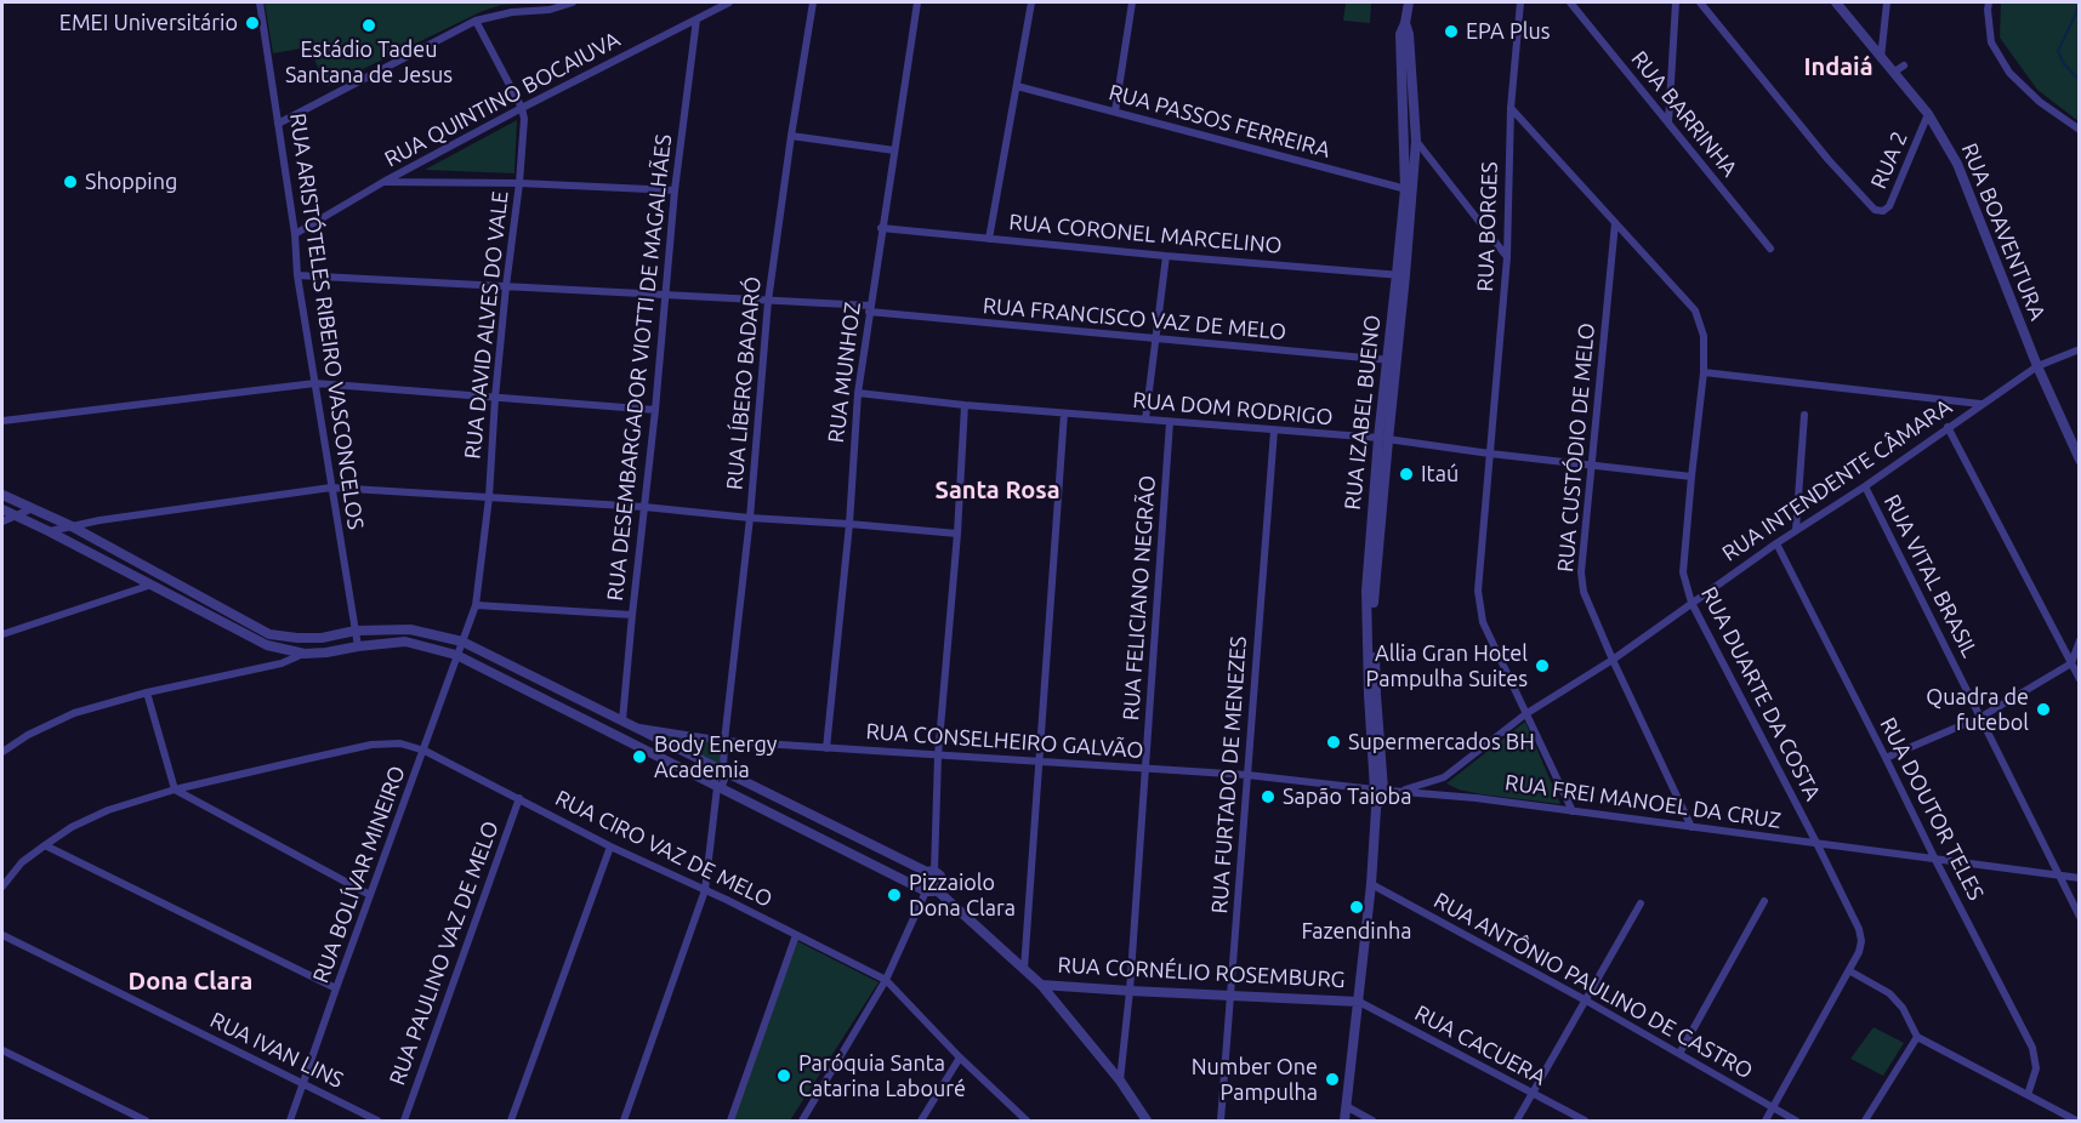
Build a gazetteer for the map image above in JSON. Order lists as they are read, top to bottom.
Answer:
{
  "streets": {
    "street": [
      "RUA QUINTINO BOCAIUVA",
      "RUA BARRINHA",
      "RUA PASSOS FERREIRA",
      "RUA 2",
      "RUA BORGES",
      "RUA BOAVENTURA",
      "RUA CORONEL MARCELINO",
      "RUA FRANCISCO VAZ DE MELO",
      "RUA ARISTÓTELES RIBEIRO VASCONCELOS",
      "RUA DAVID ALVES DO VALE",
      "RUA DESEMBARGADOR VIOTTI DE MAGALHÃES",
      "RUA MUNHOZ",
      "RUA LÍBERO BADARÓ",
      "RUA DOM RODRIGO",
      "RUA IZABEL BUENO",
      "RUA CUSTÓDIO DE MELO",
      "RUA INTENDENTE CÂMARA",
      "RUA VITAL BRASIL",
      "RUA FELICIANO NEGRÃO",
      "RUA DUARTE DA COSTA",
      "RUA CONSELHEIRO GALVÃO",
      "RUA FURTADO DE MENEZES",
      "RUA FREI MANOEL DA CRUZ",
      "RUA DOUTOR TELES",
      "RUA CIRO VAZ DE MELO",
      "RUA BOLÍVAR MINEIRO",
      "RUA PAULINO VAZ DE MELO",
      "RUA CORNÉLIO ROSEMBURG",
      "RUA ANTÔNIO PAULINO DE CASTRO",
      "RUA CACUERA",
      "RUA IVAN LINS"
    ]
  },
  "crossings": [
    ["RUA QUINTINO BOCAIUVA", "RUA ARISTÓTELES RIBEIRO VASCONCELOS"],
    ["RUA QUINTINO BOCAIUVA", "RUA DAVID ALVES DO VALE"],
    ["RUA QUINTINO BOCAIUVA", "RUA DESEMBARGADOR VIOTTI DE MAGALHÃES"],
    ["RUA PASSOS FERREIRA", "RUA IZABEL BUENO"],
    ["RUA 2", "RUA BOAVENTURA"],
    ["RUA BORGES", "RUA DOM RODRIGO"],
    ["RUA BORGES", "RUA INTENDENTE CÂMARA"],
    ["RUA BORGES", "RUA DUARTE DA COSTA"],
    ["RUA BORGES", "RUA FREI MANOEL DA CRUZ"],
    ["RUA BOAVENTURA", "RUA INTENDENTE CÂMARA"],
    ["RUA CORONEL MARCELINO", "RUA MUNHOZ"],
    ["RUA CORONEL MARCELINO", "RUA IZABEL BUENO"],
    ["RUA FRANCISCO VAZ DE MELO", "RUA ARISTÓTELES RIBEIRO VASCONCELOS"],
    ["RUA FRANCISCO VAZ DE MELO", "RUA DAVID ALVES DO VALE"],
    ["RUA FRANCISCO VAZ DE MELO", "RUA DESEMBARGADOR VIOTTI DE MAGALHÃES"],
    ["RUA FRANCISCO VAZ DE MELO", "RUA MUNHOZ"],
    ["RUA FRANCISCO VAZ DE MELO", "RUA LÍBERO BADARÓ"],
    ["RUA FRANCISCO VAZ DE MELO", "RUA IZABEL BUENO"],
    ["RUA DAVID ALVES DO VALE", "RUA BOLÍVAR MINEIRO"],
    ["RUA MUNHOZ", "RUA DOM RODRIGO"],
    ["RUA MUNHOZ", "RUA CONSELHEIRO GALVÃO"],
    ["RUA LÍBERO BADARÓ", "RUA CONSELHEIRO GALVÃO"],
    ["RUA LÍBERO BADARÓ", "RUA CIRO VAZ DE MELO"],
    ["RUA DOM RODRIGO", "RUA IZABEL BUENO"],
    ["RUA DOM RODRIGO", "RUA CUSTÓDIO DE MELO"],
    ["RUA DOM RODRIGO", "RUA FELICIANO NEGRÃO"],
    ["RUA DOM RODRIGO", "RUA DUARTE DA COSTA"],
    ["RUA DOM RODRIGO", "RUA FURTADO DE MENEZES"],
    ["RUA IZABEL BUENO", "RUA CONSELHEIRO GALVÃO"],
    ["RUA IZABEL BUENO", "RUA FREI MANOEL DA CRUZ"],
    ["RUA IZABEL BUENO", "RUA CORNÉLIO ROSEMBURG"],
    ["RUA IZABEL BUENO", "RUA ANTÔNIO PAULINO DE CASTRO"],
    ["RUA IZABEL BUENO", "RUA CACUERA"],
    ["RUA CUSTÓDIO DE MELO", "RUA INTENDENTE CÂMARA"],
    ["RUA CUSTÓDIO DE MELO", "RUA DUARTE DA COSTA"],
    ["RUA CUSTÓDIO DE MELO", "RUA FREI MANOEL DA CRUZ"],
    ["RUA INTENDENTE CÂMARA", "RUA VITAL BRASIL"],
    ["RUA INTENDENTE CÂMARA", "RUA DUARTE DA COSTA"],
    ["RUA INTENDENTE CÂMARA", "RUA FREI MANOEL DA CRUZ"],
    ["RUA INTENDENTE CÂMARA", "RUA DOUTOR TELES"],
    ["RUA VITAL BRASIL", "RUA FREI MANOEL DA CRUZ"],
    ["RUA FELICIANO NEGRÃO", "RUA CONSELHEIRO GALVÃO"],
    ["RUA FELICIANO NEGRÃO", "RUA CORNÉLIO ROSEMBURG"],
    ["RUA DUARTE DA COSTA", "RUA FREI MANOEL DA CRUZ"],
    ["RUA DUARTE DA COSTA", "RUA ANTÔNIO PAULINO DE CASTRO"],
    ["RUA CONSELHEIRO GALVÃO", "RUA FURTADO DE MENEZES"],
    ["RUA CONSELHEIRO GALVÃO", "RUA FREI MANOEL DA CRUZ"],
    ["RUA FURTADO DE MENEZES", "RUA CORNÉLIO ROSEMBURG"],
    ["RUA FREI MANOEL DA CRUZ", "RUA DOUTOR TELES"],
    ["RUA CIRO VAZ DE MELO", "RUA BOLÍVAR MINEIRO"],
    ["RUA CIRO VAZ DE MELO", "RUA PAULINO VAZ DE MELO"],
    ["RUA BOLÍVAR MINEIRO", "RUA IVAN LINS"],
    ["RUA CORNÉLIO ROSEMBURG", "RUA CACUERA"]
  ],
  "districts": ["Indaiá", "Santa Rosa", "Dona Clara"],
  "places": [
    "EMEI Universitário",
    "Estádio Tadeu Santana de Jesus",
    "EPA Plus",
    "Shopping",
    "Itaú",
    "Allia Gran Hotel Pampulha Suites",
    "Quadra de futebol",
    "Supermercados BH",
    "Body Energy Academia",
    "Sapão Taioba",
    "Pizzaiolo Dona Clara",
    "Fazendinha",
    "Paróquia Santa Catarina Labouré",
    "Number One Pampulha"
  ]
}
